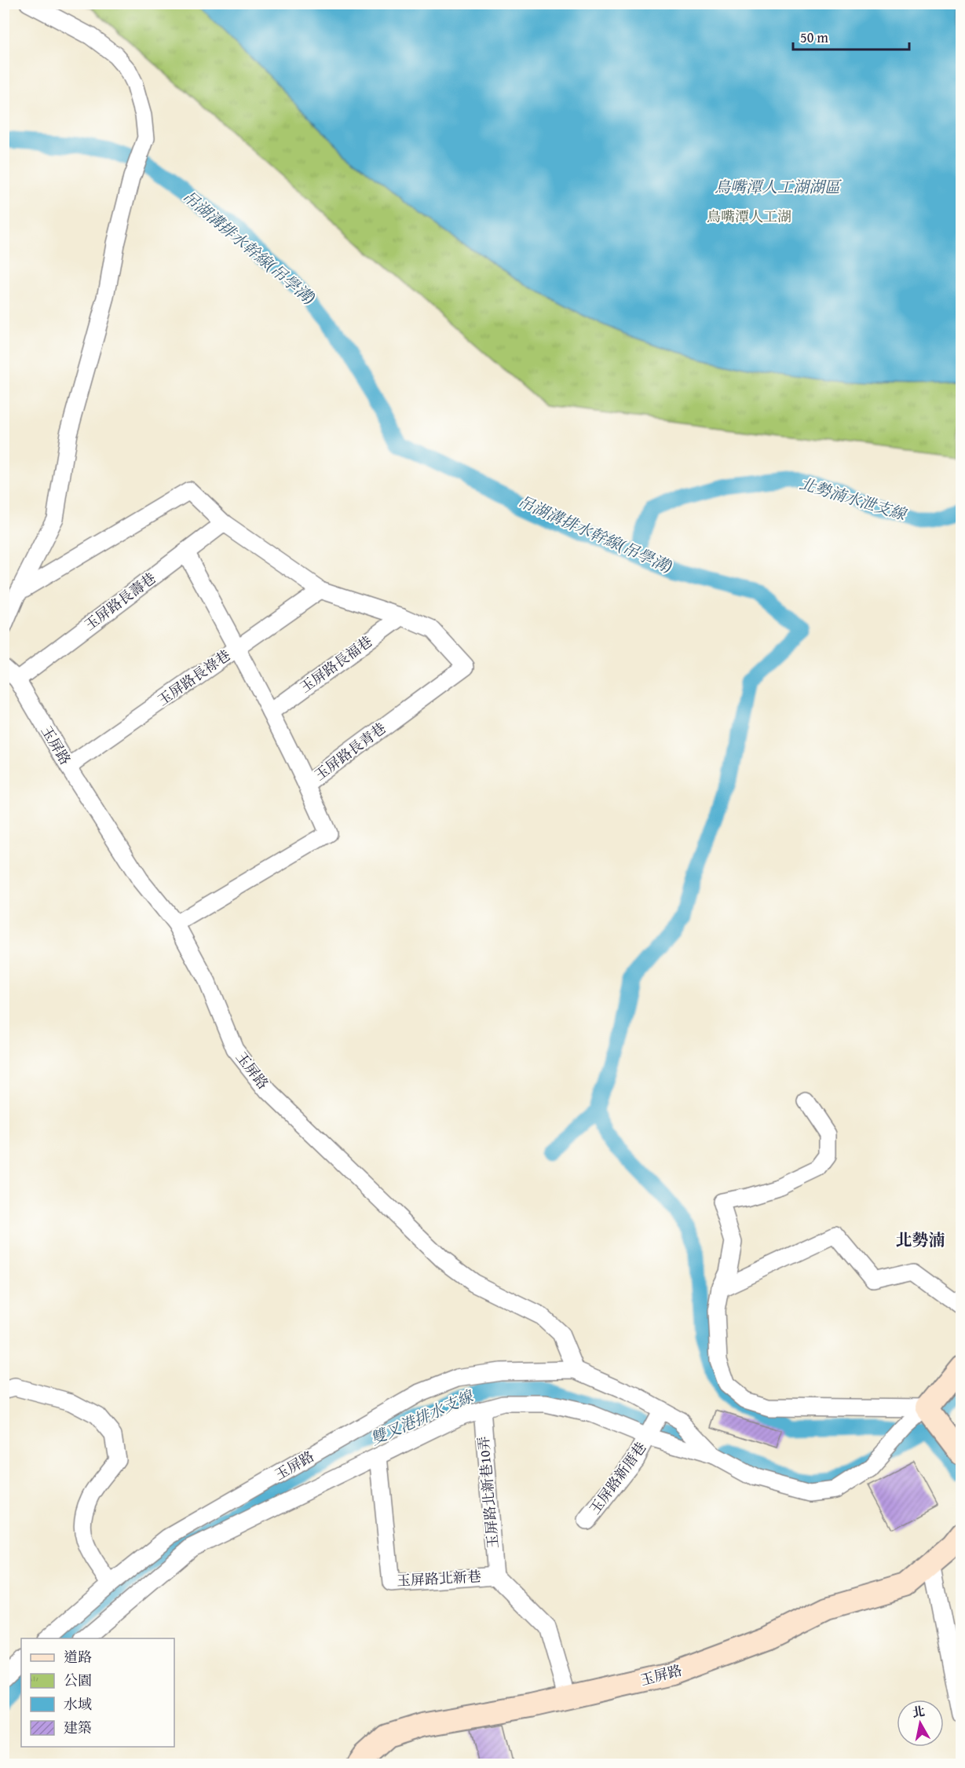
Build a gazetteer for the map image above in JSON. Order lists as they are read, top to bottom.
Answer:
{
  "streets": {
    "street": [
      "玉屏路長壽巷",
      "玉屏路長福巷",
      "玉屏路長祿巷",
      "玉屏路",
      "玉屏路長青巷",
      "玉屏路新厝巷",
      "玉屏路北新巷10弄",
      "玉屏路北新巷"
    ]
  },
  "crossings": [
    ["玉屏路長壽巷", "玉屏路"],
    ["玉屏路長福巷", "玉屏路長青巷"],
    ["玉屏路長祿巷", "玉屏路"],
    ["玉屏路", "玉屏路長青巷"],
    ["玉屏路", "玉屏路新厝巷"],
    ["玉屏路", "玉屏路北新巷"],
    ["玉屏路北新巷10弄", "玉屏路北新巷"]
  ],
  "districts": ["北勢湳"],
  "water": [
    "鳥嘴潭人工湖湖區",
    "吊湖溝排水幹線(吊學溝)",
    "北勢湳水泄支線",
    "雙叉港排水支線"
  ],
  "parks": ["鳥嘴潭人工湖"],
  "legend": [
    "道路",
    "公園",
    "水域",
    "建築"
  ],
  "scale_bar": "50 m",
  "north": "top"
}
